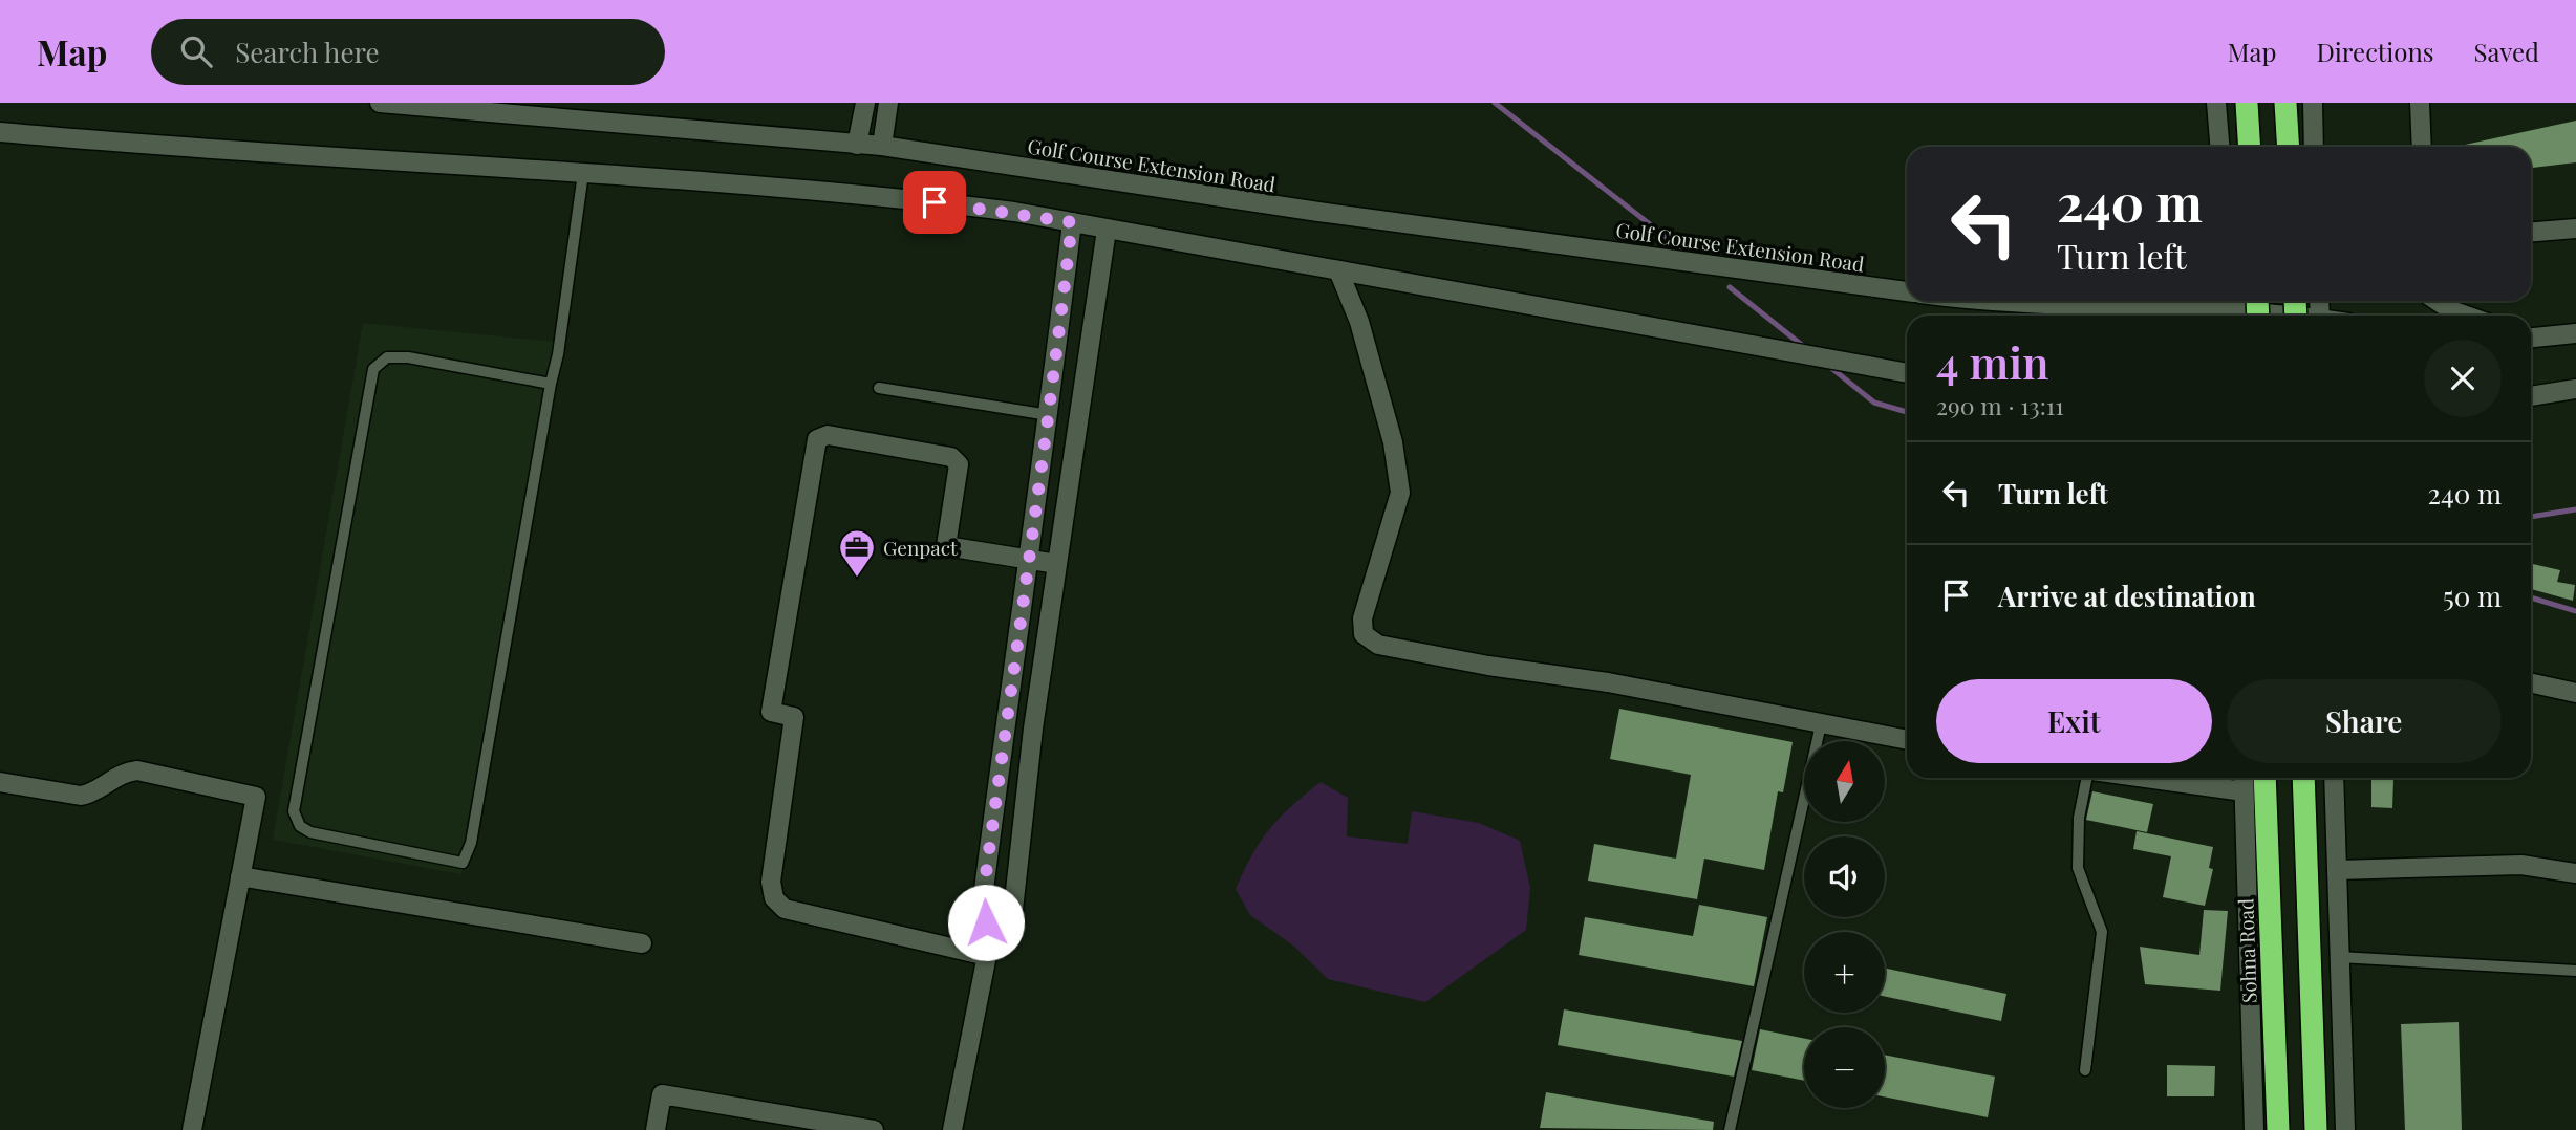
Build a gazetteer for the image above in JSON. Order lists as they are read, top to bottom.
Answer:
{
  "streets": {
    "highway": ["Sohna Road"],
    "street": ["Golf Course Extension Road"]
  },
  "places": {
    "office": ["Genpact"]
  },
  "north": "top",
  "page": {
    "header": "Map",
    "search": "Search here",
    "nav": ["Map", "Directions", "Saved"],
    "turn": ["240 m", "Turn left"],
    "heading": ["4 min", "290 m · 13:11"],
    "list": [
      {
        "name": "Turn left",
        "value": "240 m"
      },
      {
        "name": "Arrive at destination",
        "value": "50 m"
      }
    ],
    "buttons": ["Exit", "Share"],
    "map_buttons": ["+", "−"]
  }
}
